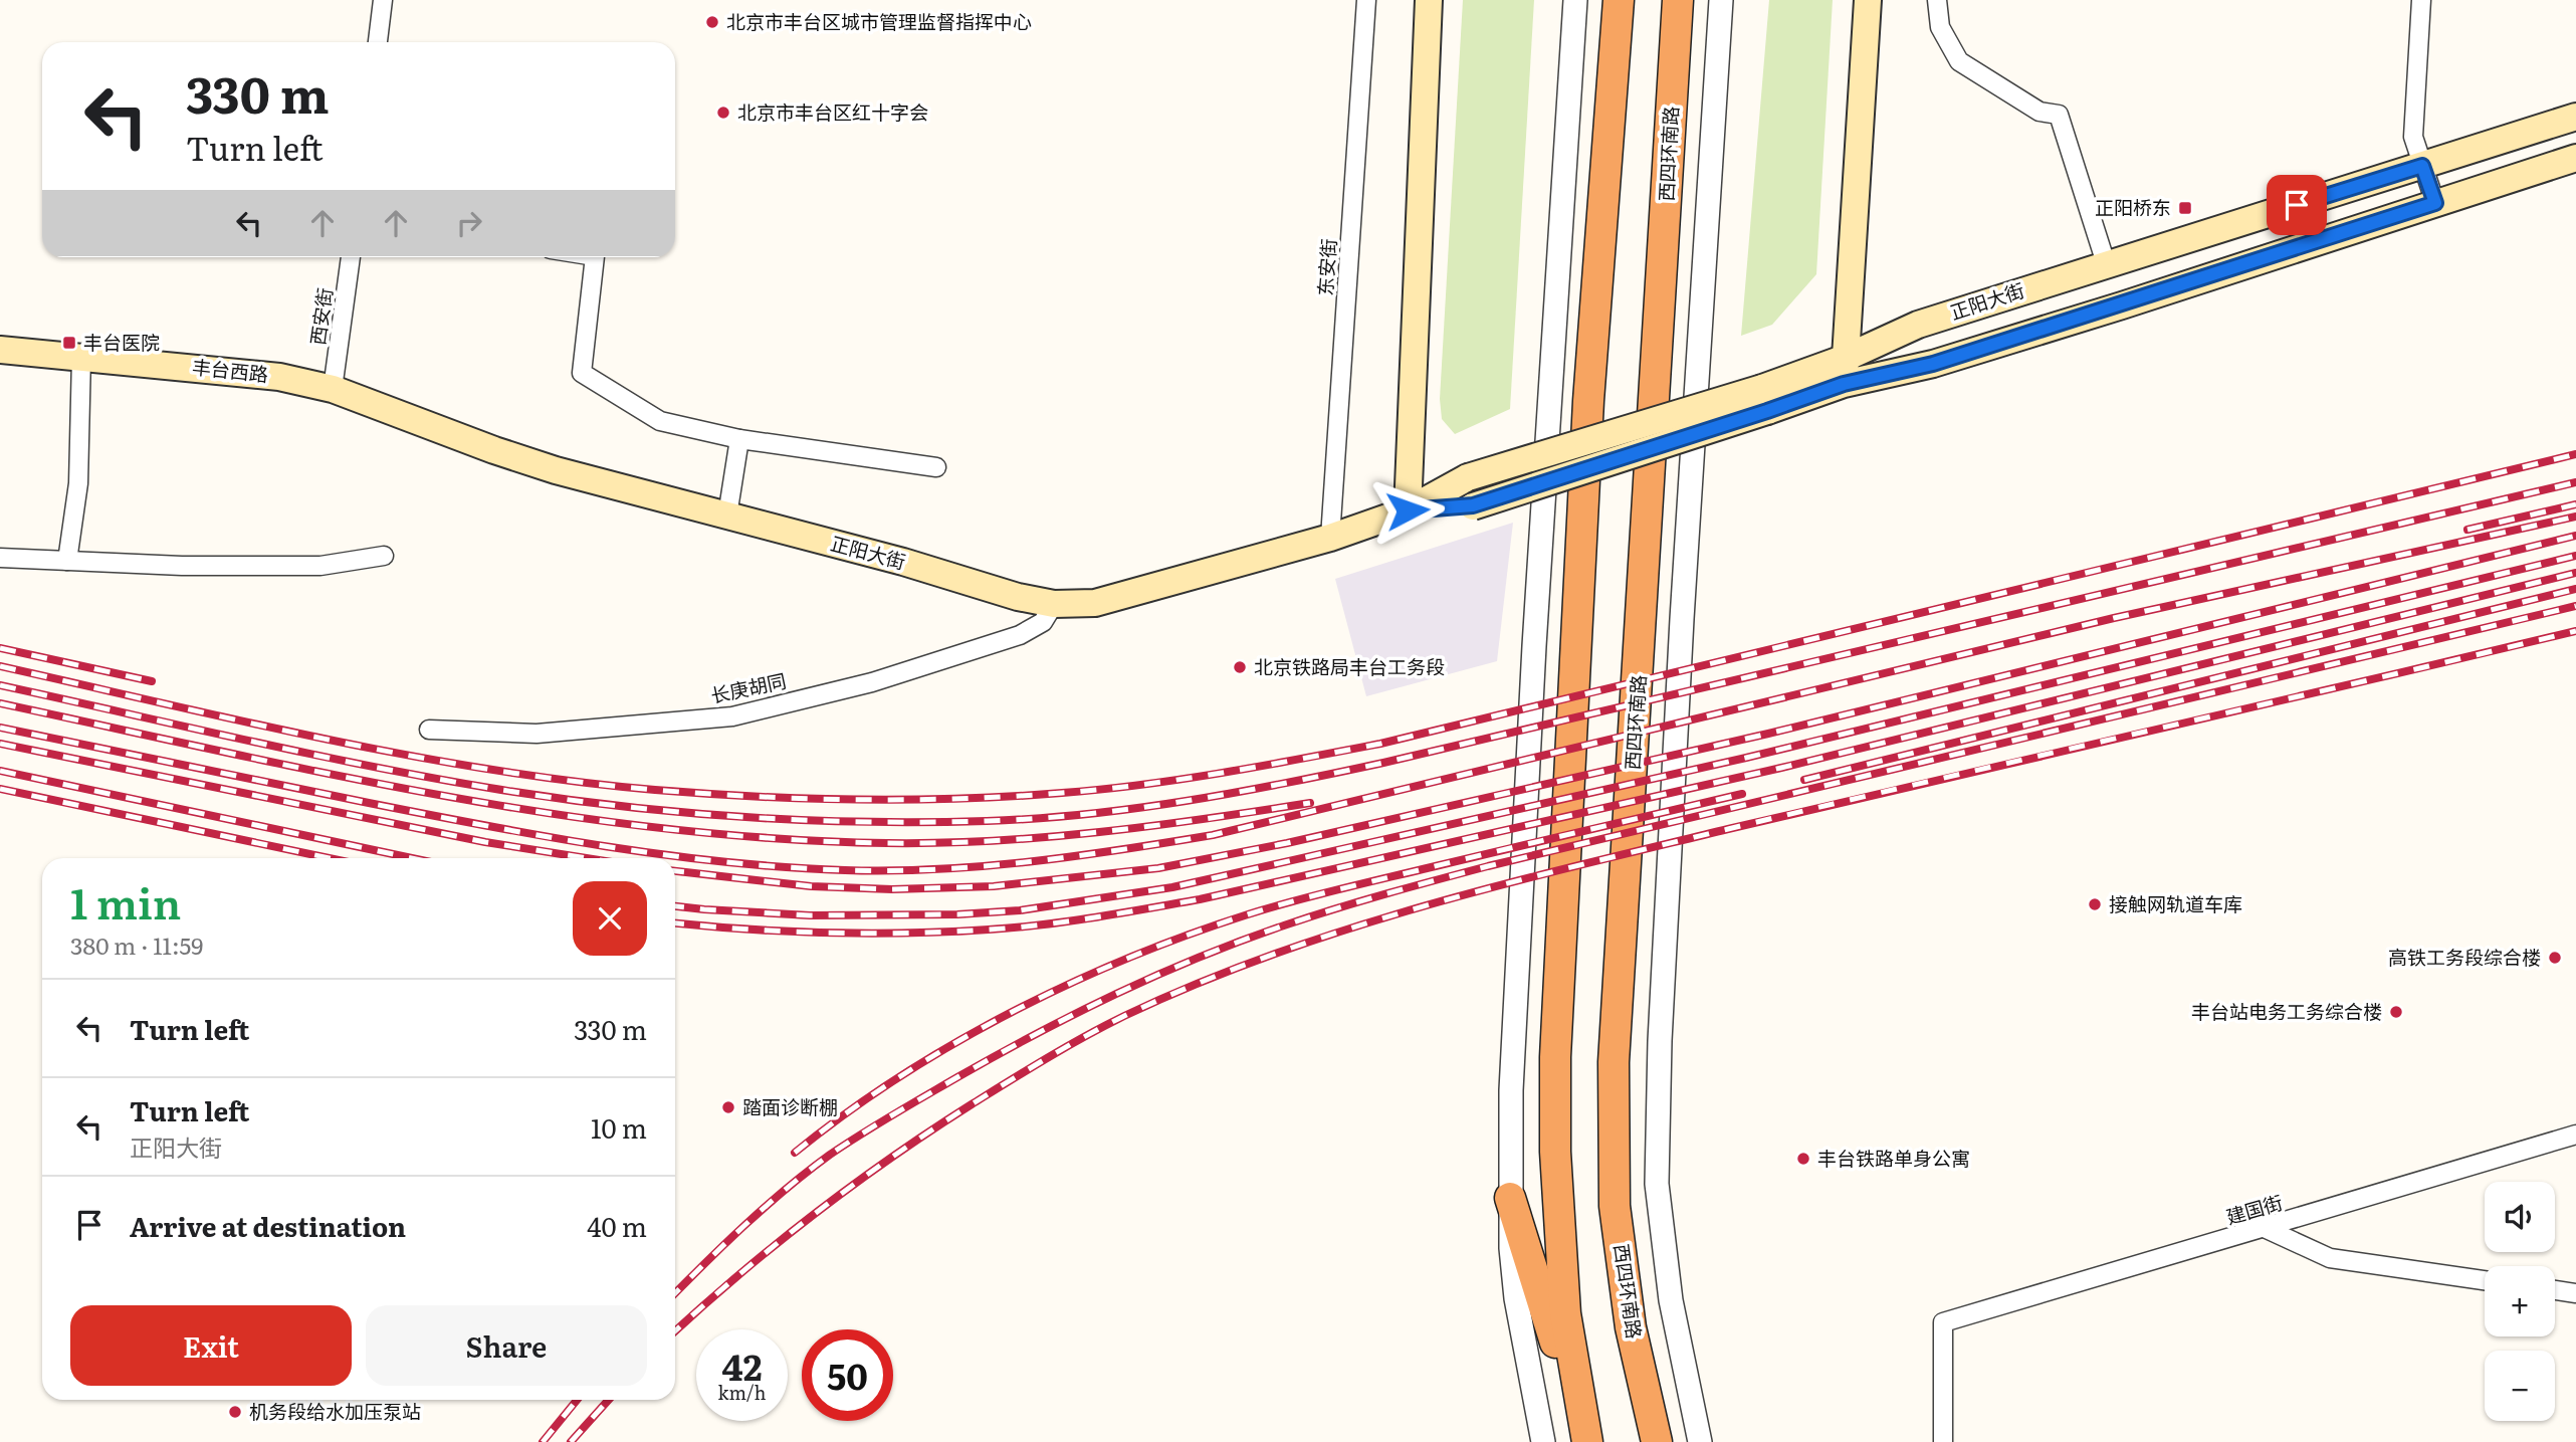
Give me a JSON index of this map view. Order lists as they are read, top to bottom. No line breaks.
{"streets":{"highway":["西四环南路"],"main road":["正阳大街","丰台西路"],"street":["东安街","西安街","长庚胡同","建国街"]},"crossings":[["东安街","正阳大街"],["正阳大街","西安街"],["正阳大街","丰台西路"],["正阳大街","长庚胡同"],["西安街","丰台西路"]],"places":{"other":["北京市丰台区城市管理监督指挥中心","北京市丰台区红十字会","北京铁路局丰台工务段","接触网轨道车库","高铁工务段综合楼","丰台站电务工务综合楼","踏面诊断棚","丰台铁路单身公寓","机务段给水加压泵站"],"transit":["正阳桥东","丰台医院"]},"page":{"turn":["330 m","Turn left"],"heading":["1 min","380 m · 11:59"],"list":[{"name":"Turn left","value":"330 m"},{"name":"Turn left","note":"正阳大街","value":"10 m"},{"name":"Arrive at destination","value":"40 m"}],"map_buttons":["+","−"],"buttons":["Exit","Share"],"speed":"42 km/h","limit":"50"}}
